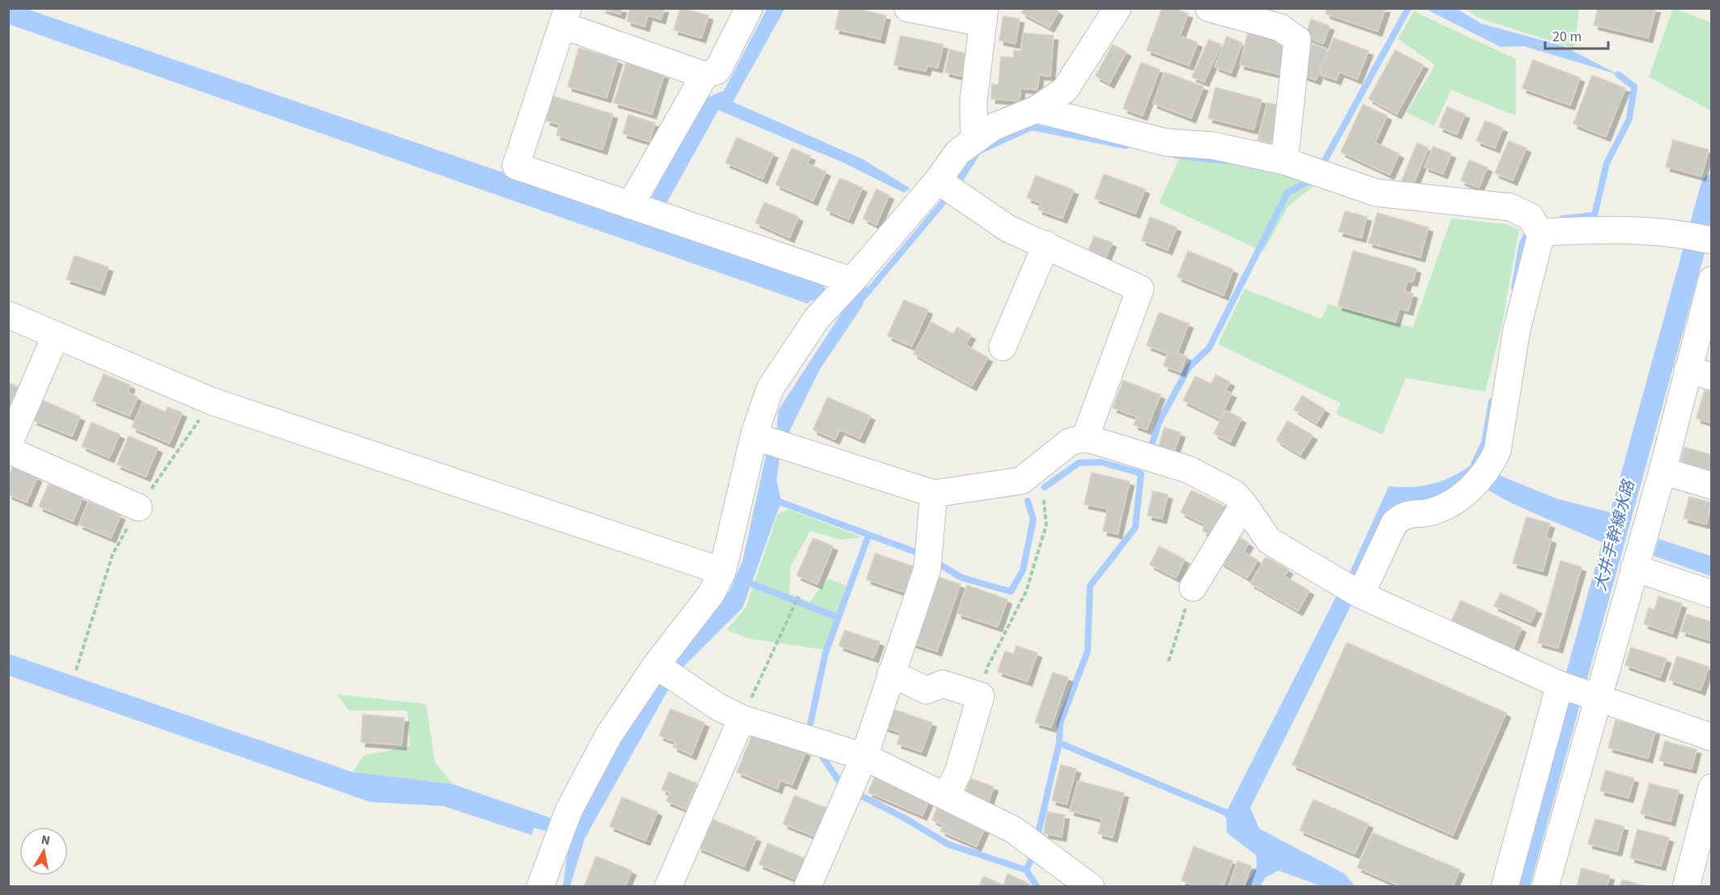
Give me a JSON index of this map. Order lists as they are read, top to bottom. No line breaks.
{"water":["大井手幹線水路"],"scale_bar":"20 m","north":"top"}
